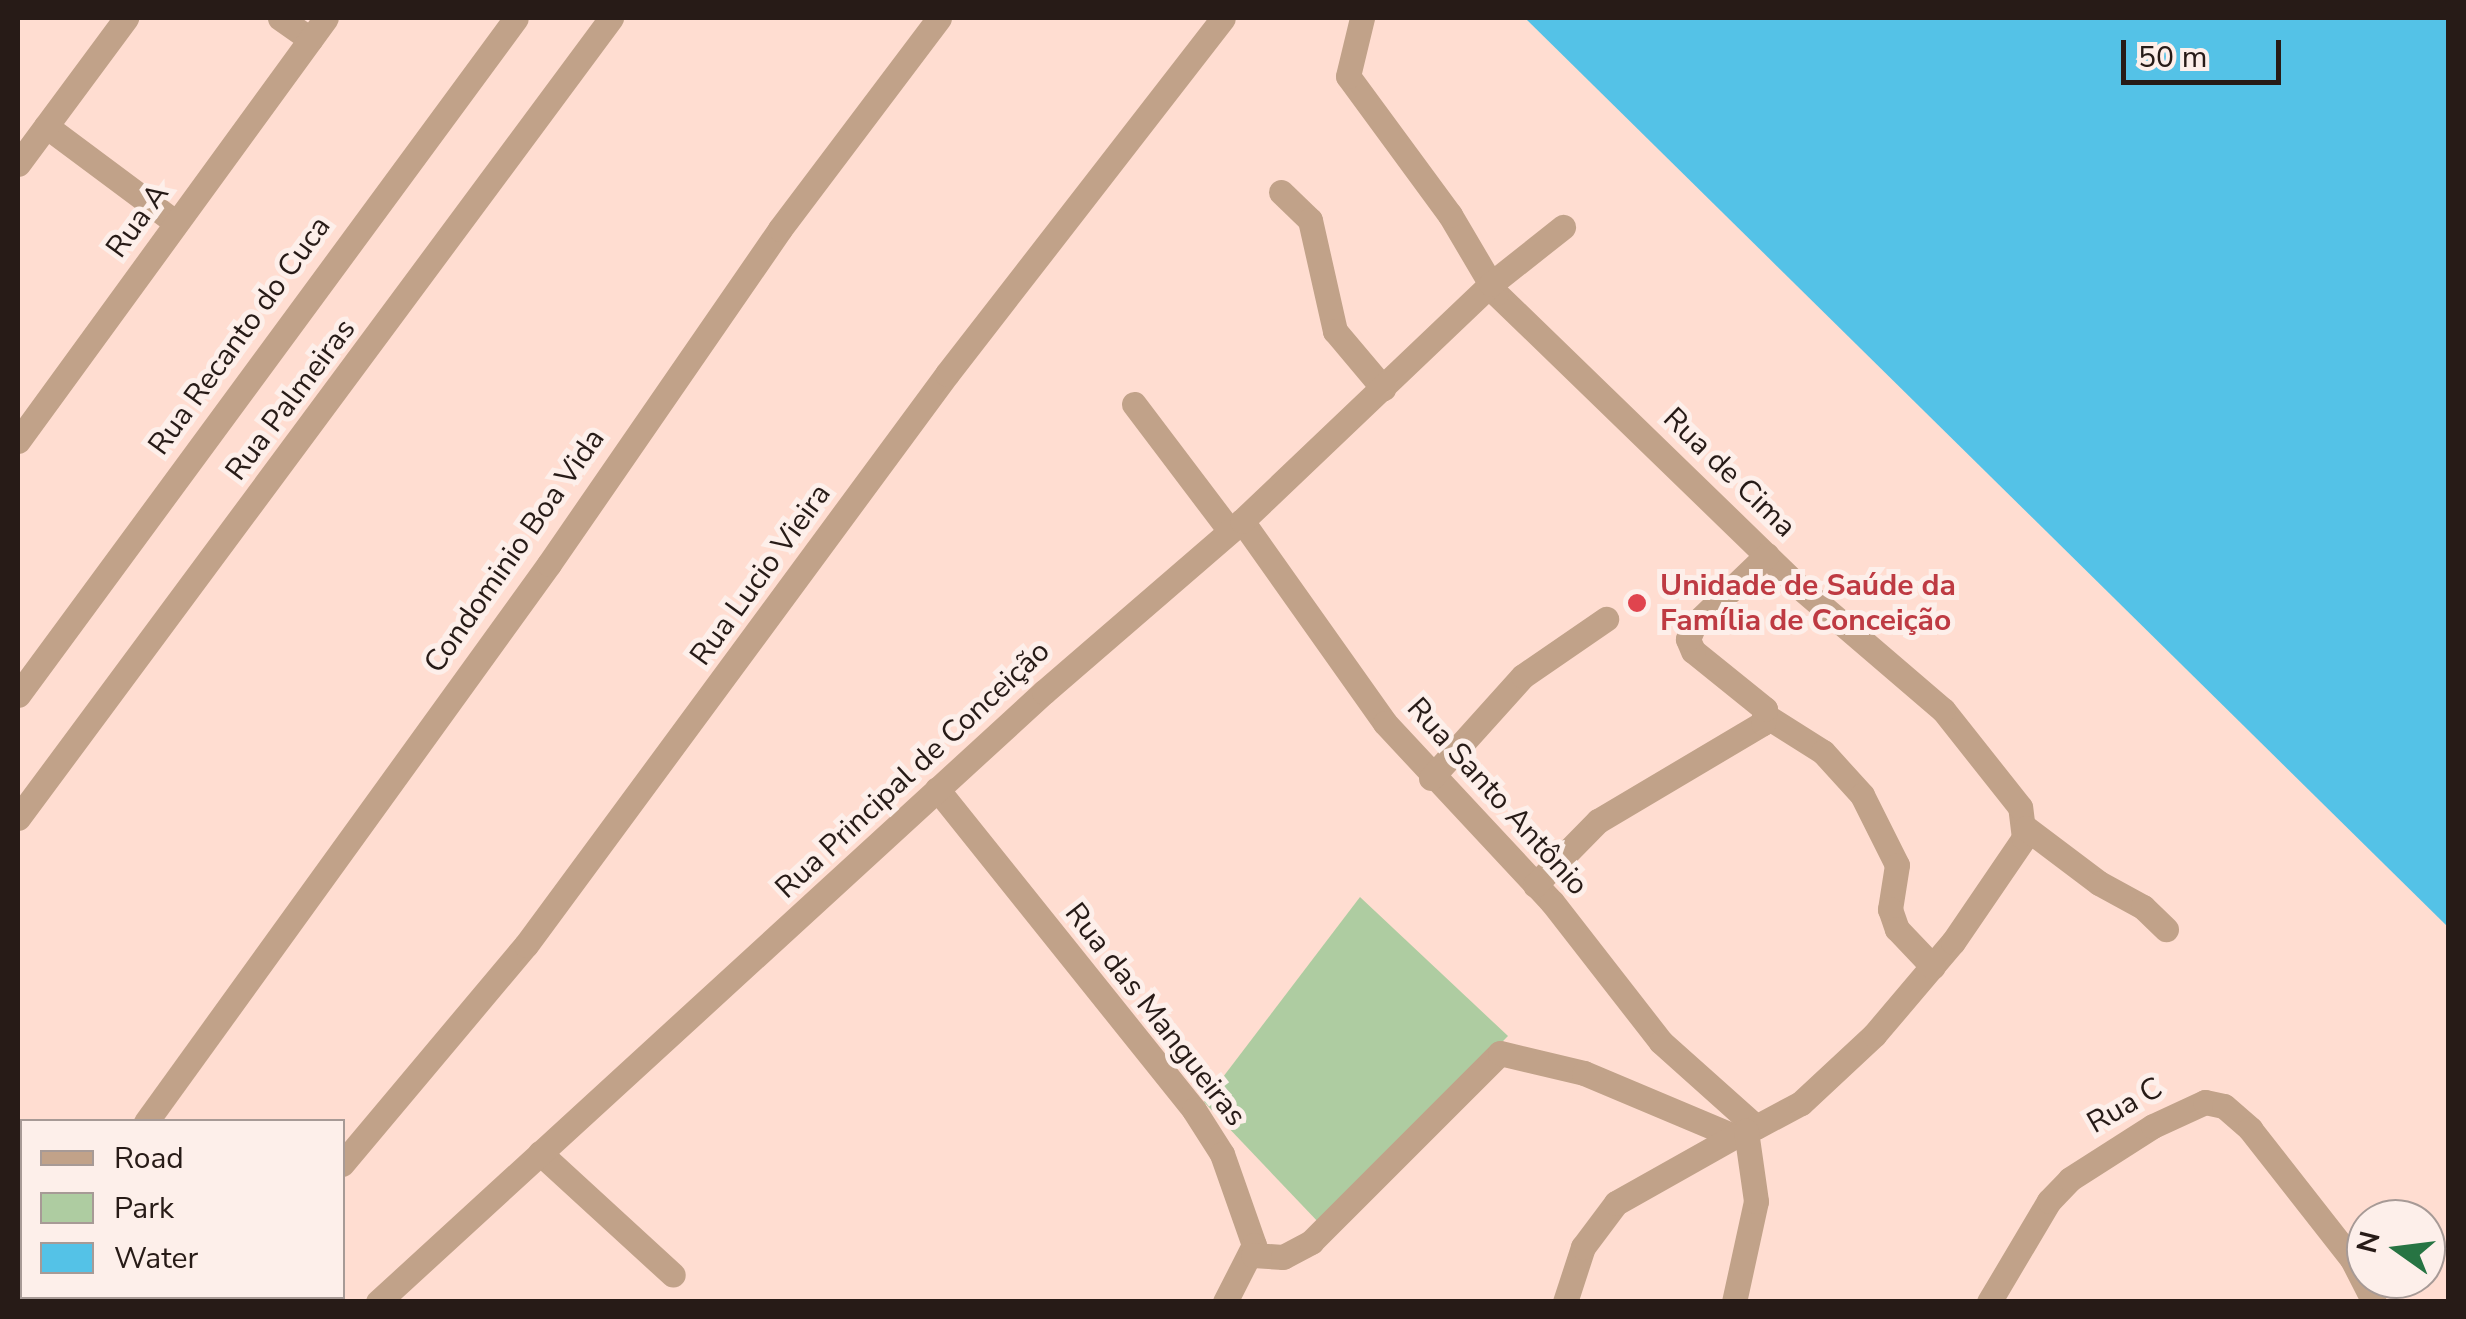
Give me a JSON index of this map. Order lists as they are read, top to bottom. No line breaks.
{"streets":{"street":["Rua A","Rua Recanto do Cuca","Rua Palmeiras","Rua de Cima","Condominio Boa Vida","Rua Lucio Vieira","Rua Principal de Conceição","Rua Santo Antônio","Rua das Mangueiras","Rua C"]},"crossings":[["Rua de Cima","Rua Principal de Conceição"],["Rua Principal de Conceição","Rua Santo Antônio"],["Rua Principal de Conceição","Rua das Mangueiras"]],"places":["Unidade de Saúde da Família de Conceição"],"legend":["Road","Park","Water"],"scale_bar":"50 m","north":"left"}
